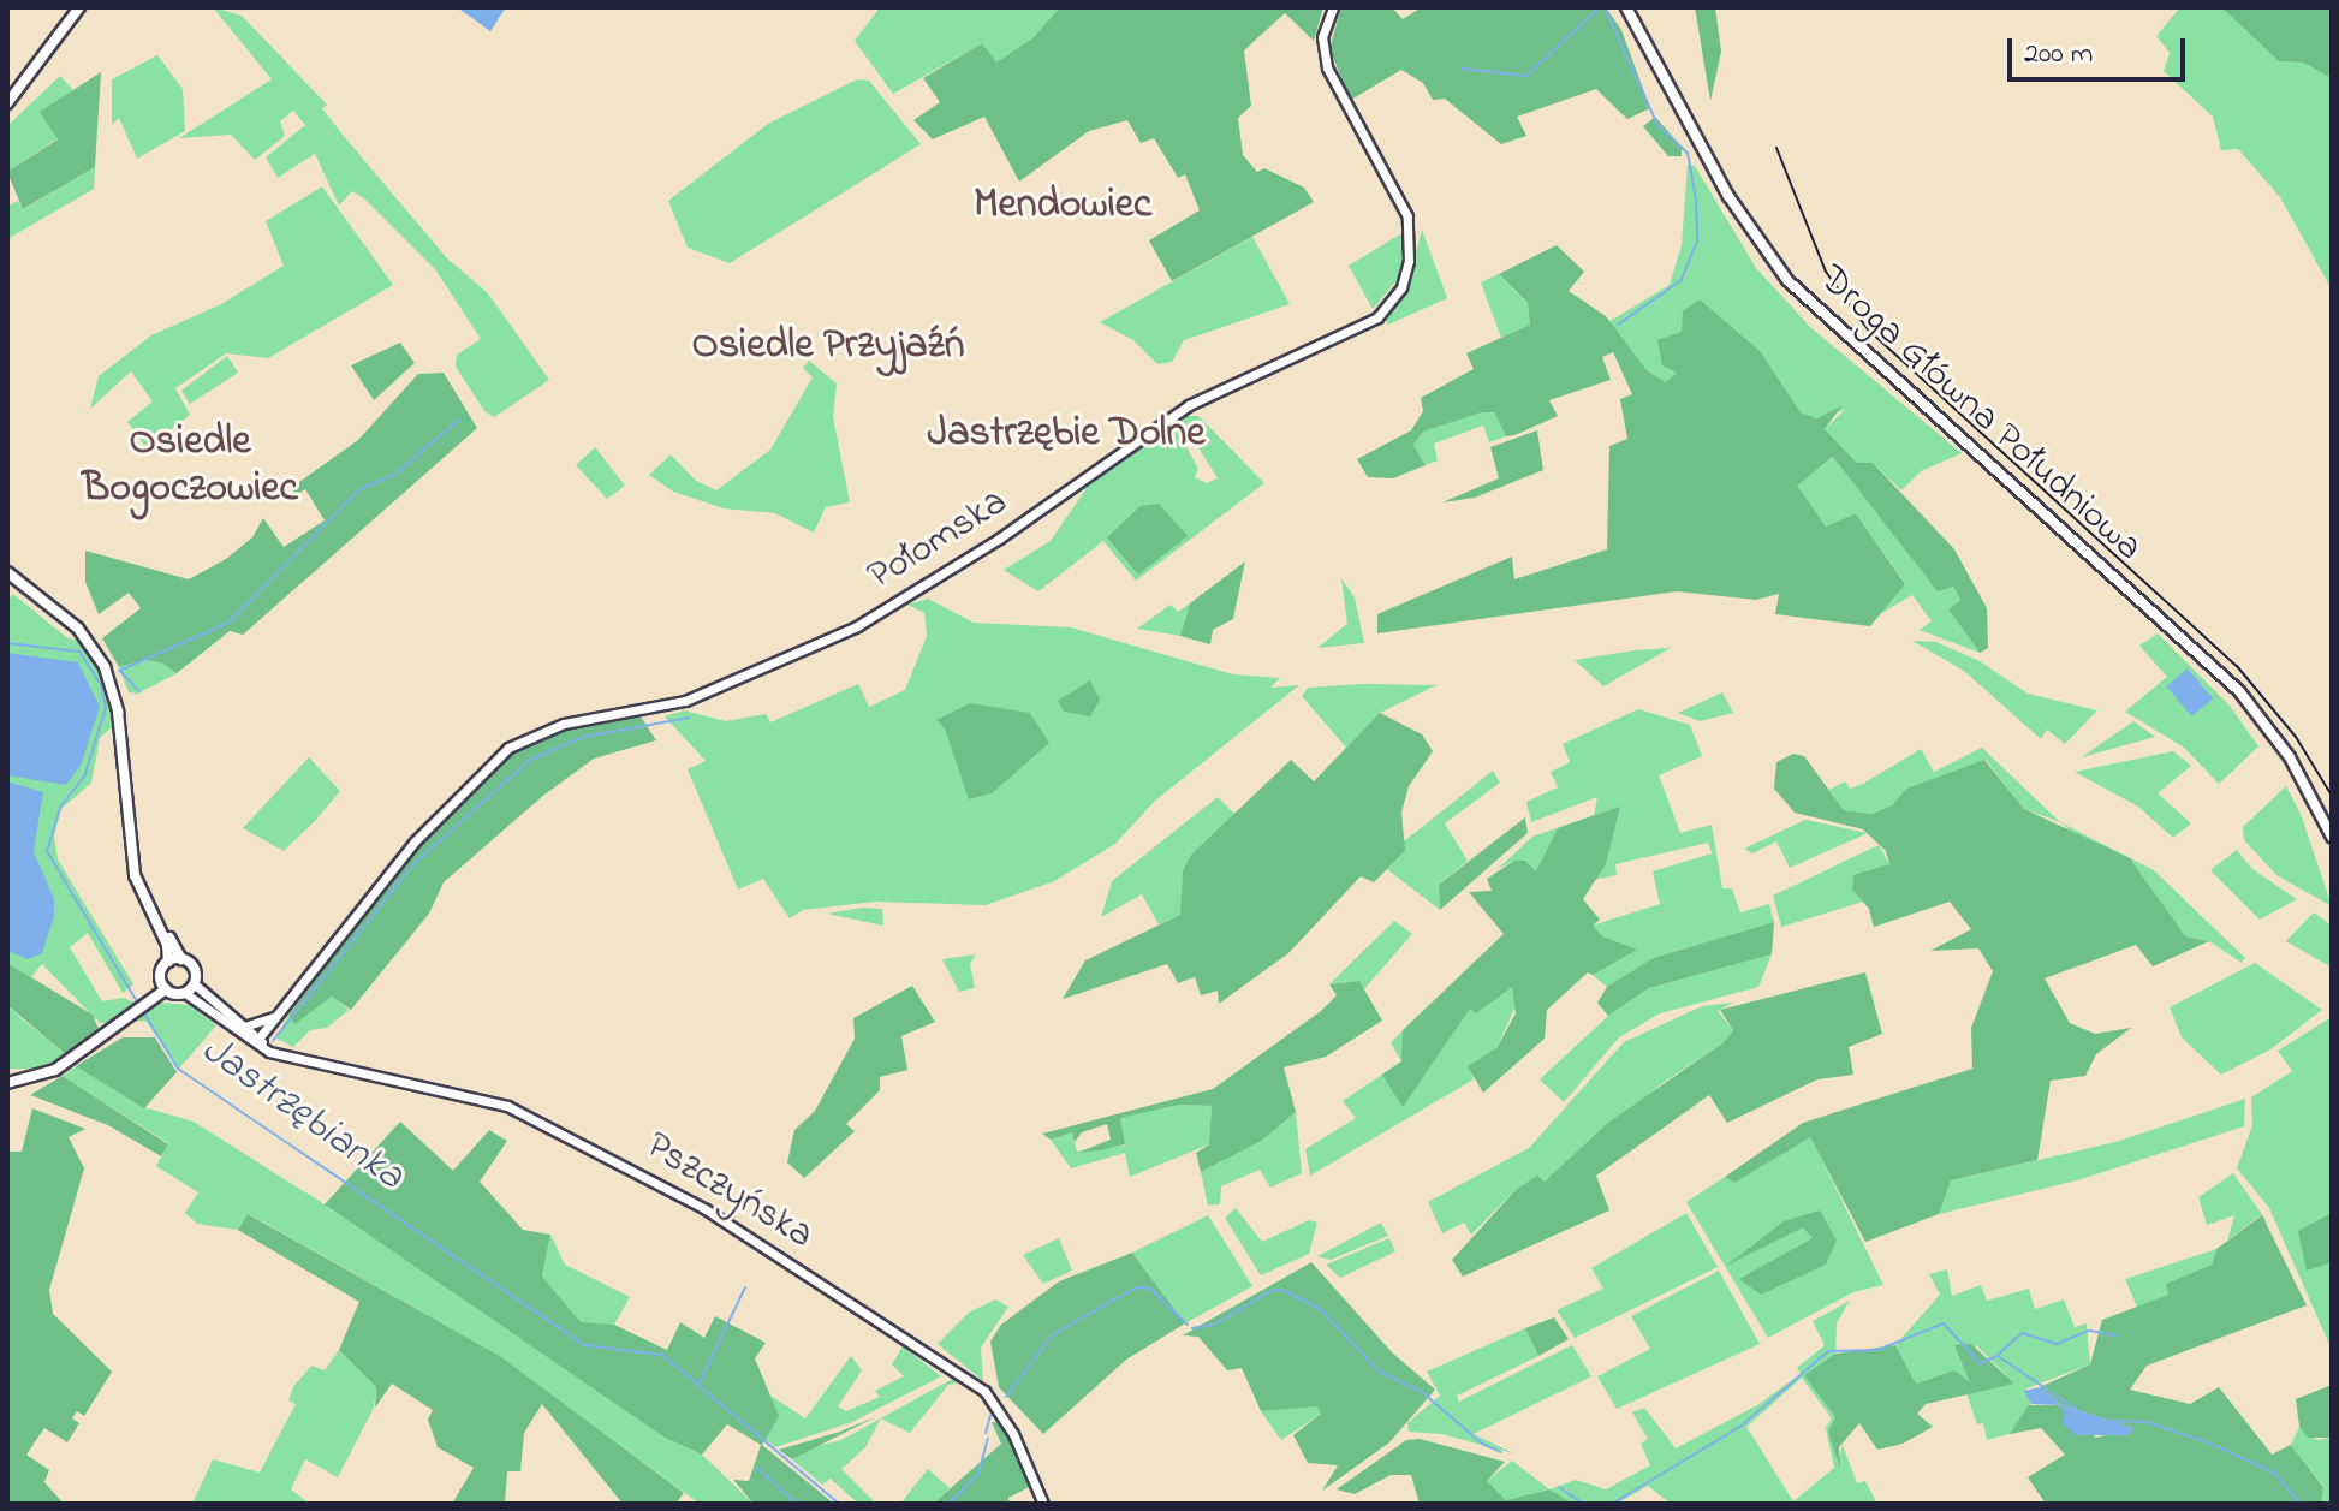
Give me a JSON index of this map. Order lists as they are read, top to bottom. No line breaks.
{"streets":{"main road":["Droga Główna Południowa"],"street":["Połomska","Pszczyńska"]},"crossings":[["Połomska","Pszczyńska"]],"districts":["Mendowiec","Osiedle Przyjaźń","Jastrzębie Dolne","Osiedle Bogoczowiec"],"water":["Jastrzębianka"],"scale_bar":"200 m"}
